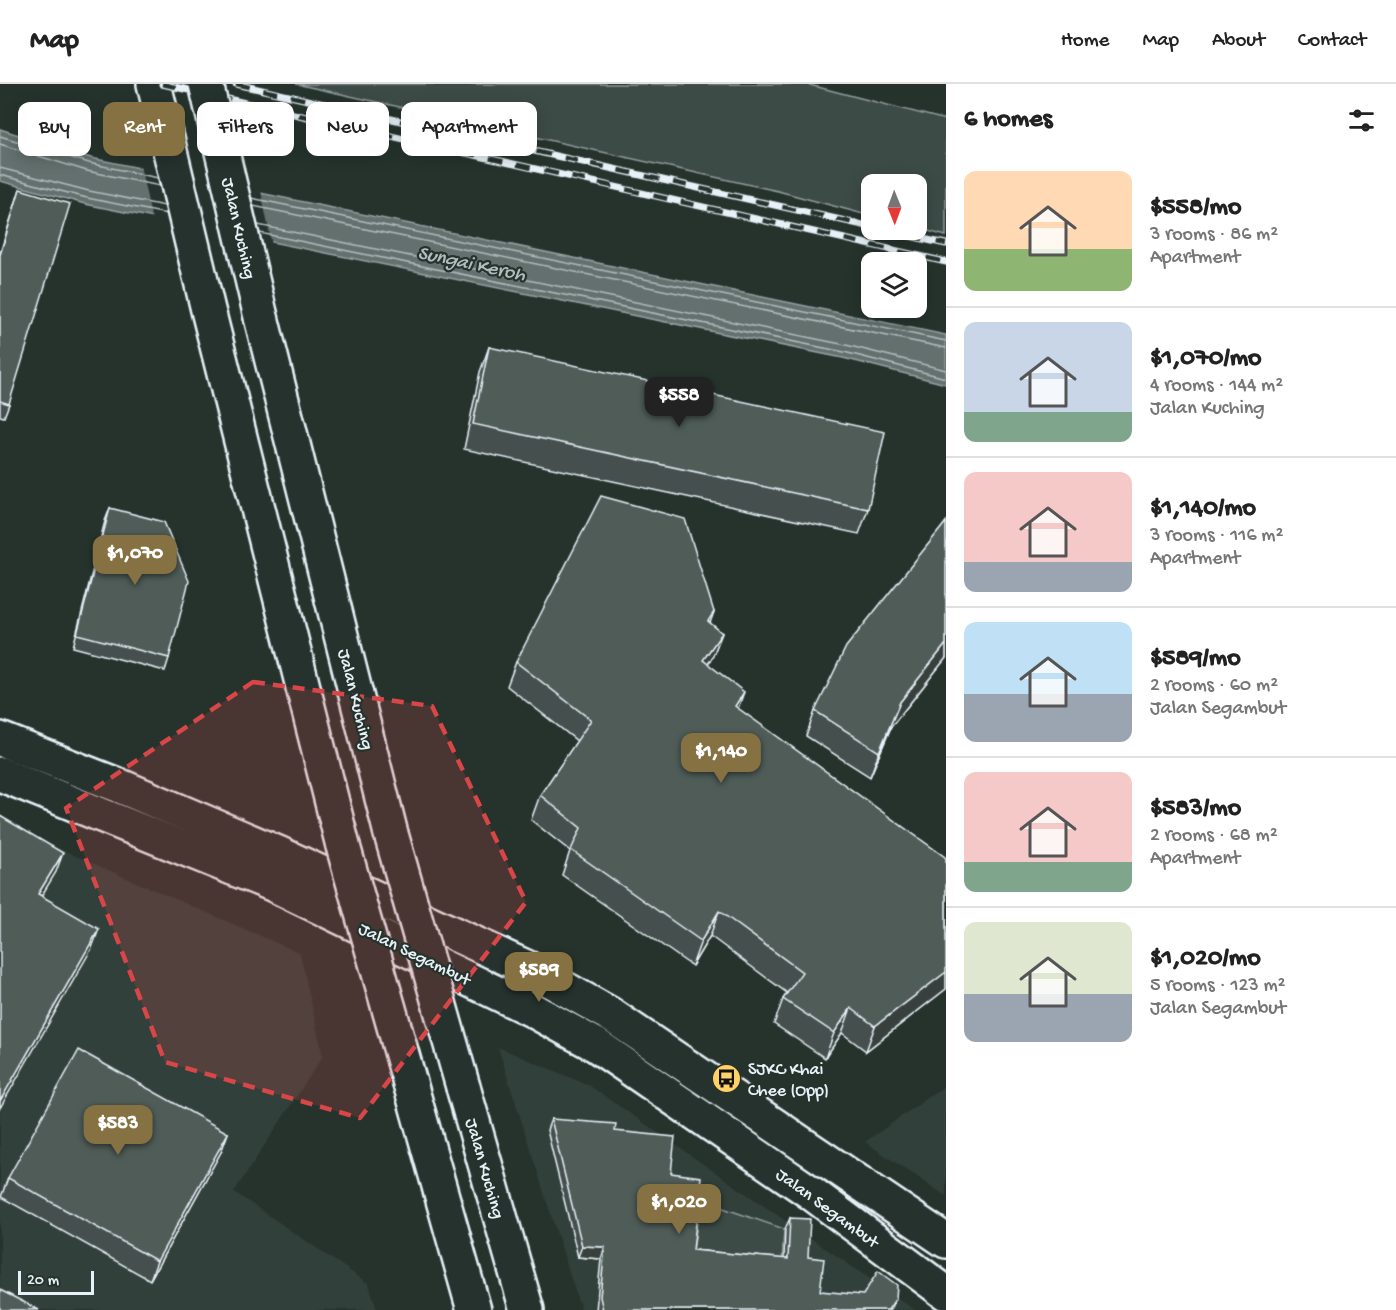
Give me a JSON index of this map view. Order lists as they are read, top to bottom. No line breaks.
{"streets":{"main road":["Jalan Kuching","Jalan Segambut"]},"water":["Sungai Keroh"],"places":{"bus stop":["SJKC Khai Chee (Opp)"]},"scale_bar":"20 m","north":"bottom","page":{"header":"Map","nav":["Home","Map","About","Contact"],"heading":"6 homes","chip":["Buy","Rent","Filters","New","Apartment"],"list":[{"name":"$558/mo","note":"3 rooms · 86 m² · Apartment"},{"name":"$1,070/mo","note":"4 rooms · 144 m² · Jalan Kuching"},{"name":"$1,140/mo","note":"3 rooms · 116 m² · Apartment"},{"name":"$589/mo","note":"2 rooms · 60 m² · Jalan Segambut"},{"name":"$583/mo","note":"2 rooms · 68 m² · Apartment"},{"name":"$1,020/mo","note":"5 rooms · 123 m² · Jalan Segambut"}],"price":["$558","$1,070","$1,140","$589","$583","$1,020"],"scale":"20 m"}}
